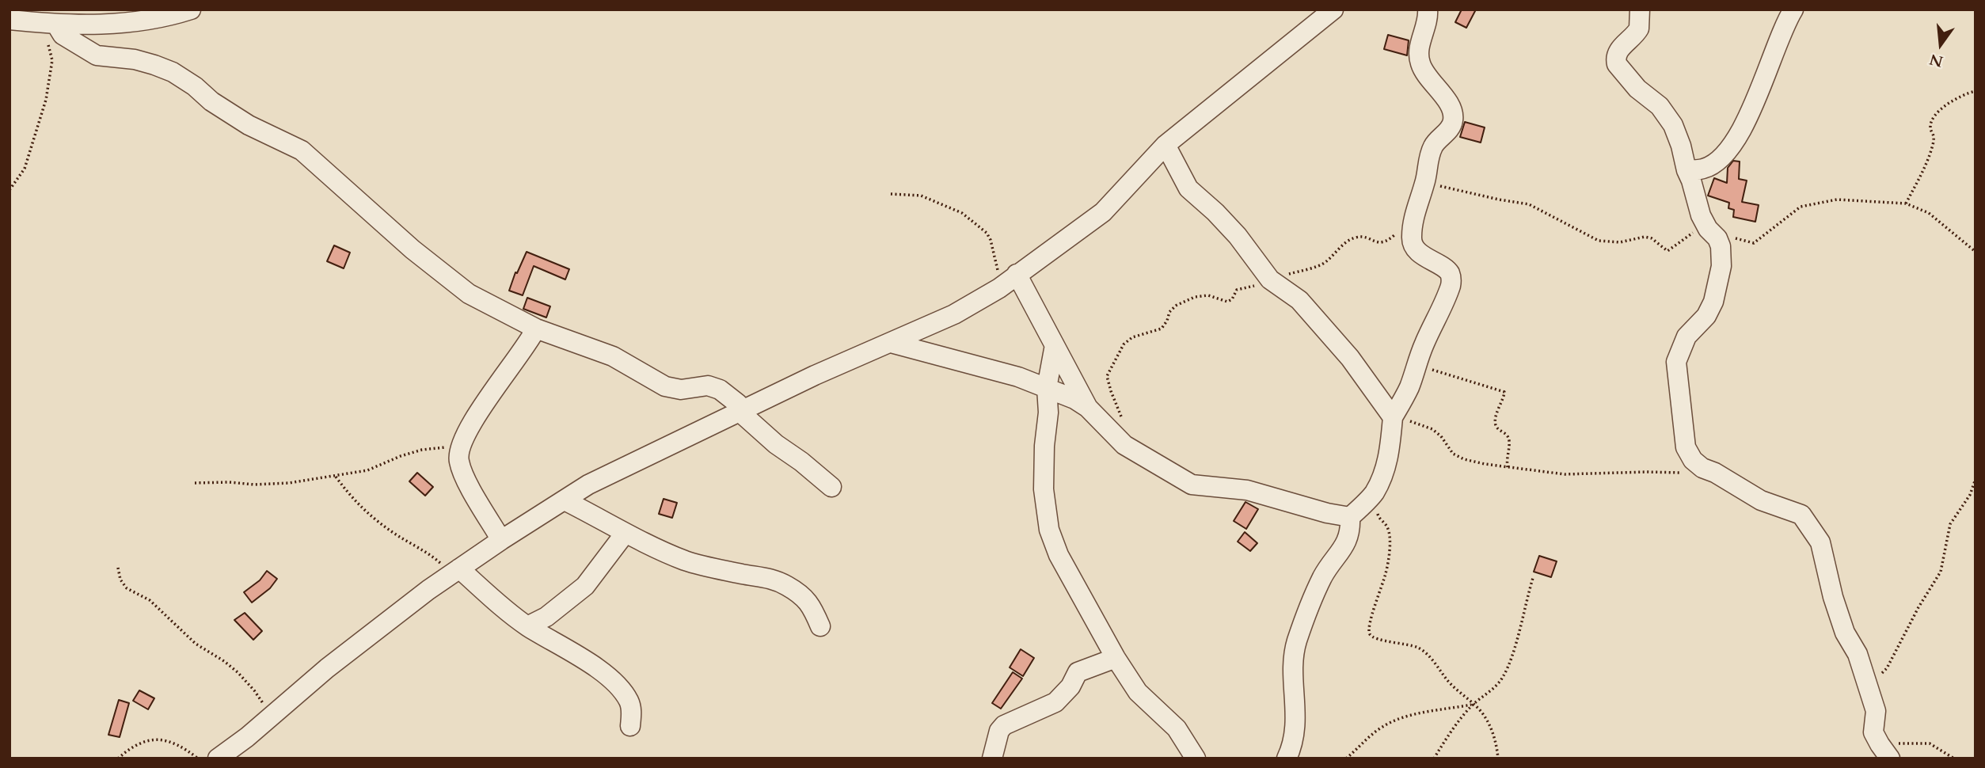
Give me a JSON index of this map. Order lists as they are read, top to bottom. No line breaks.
{"north":"bottom"}
